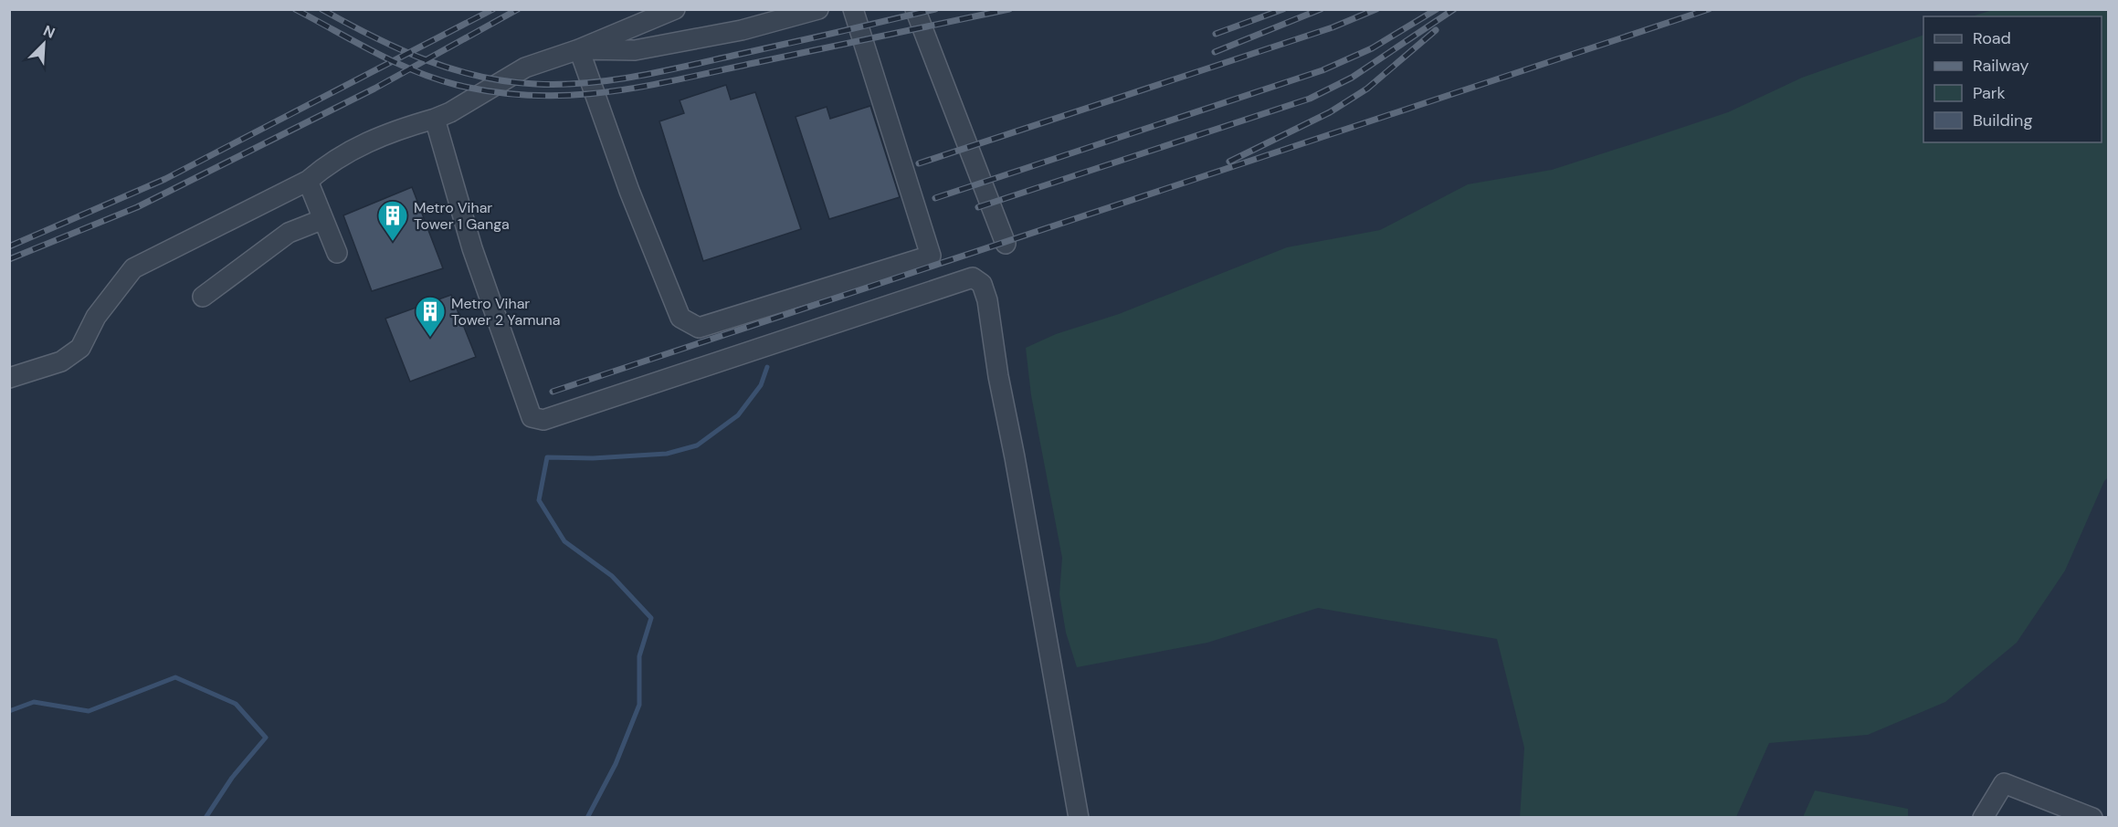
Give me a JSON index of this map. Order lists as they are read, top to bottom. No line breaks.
{"places":{"building":["Metro Vihar Tower 1 Ganga","Metro Vihar Tower 2 Yamuna"]},"legend":["Road","Railway","Park","Building"],"north":"top right"}
